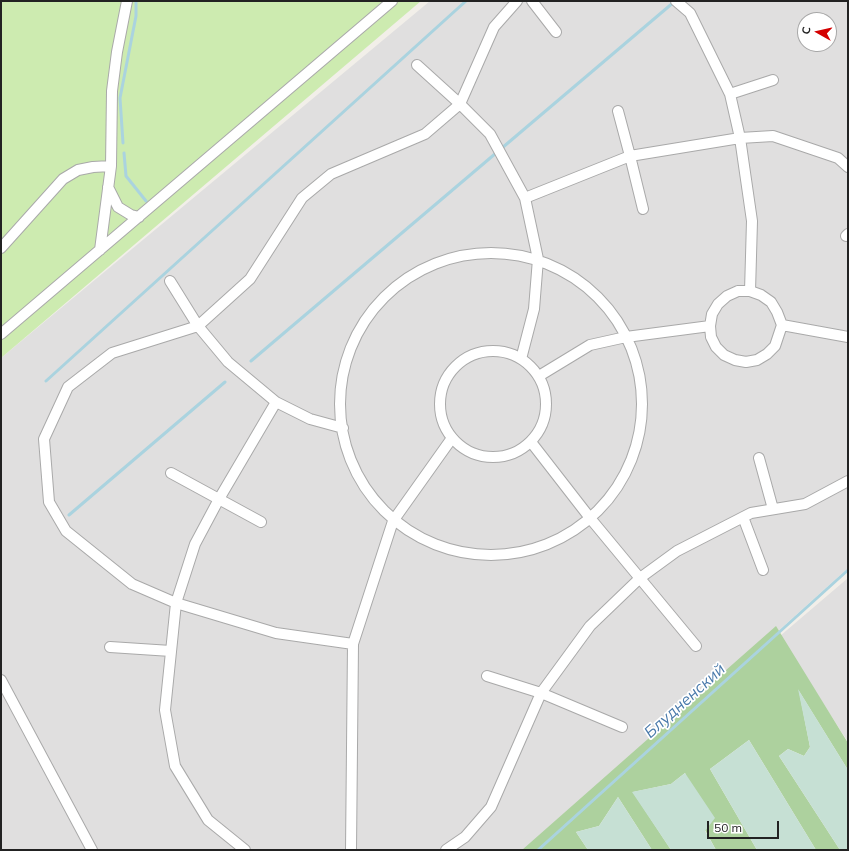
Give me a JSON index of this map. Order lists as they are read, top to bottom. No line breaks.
{"water":["Блудненский"],"scale_bar":"50 m","north":"left"}
